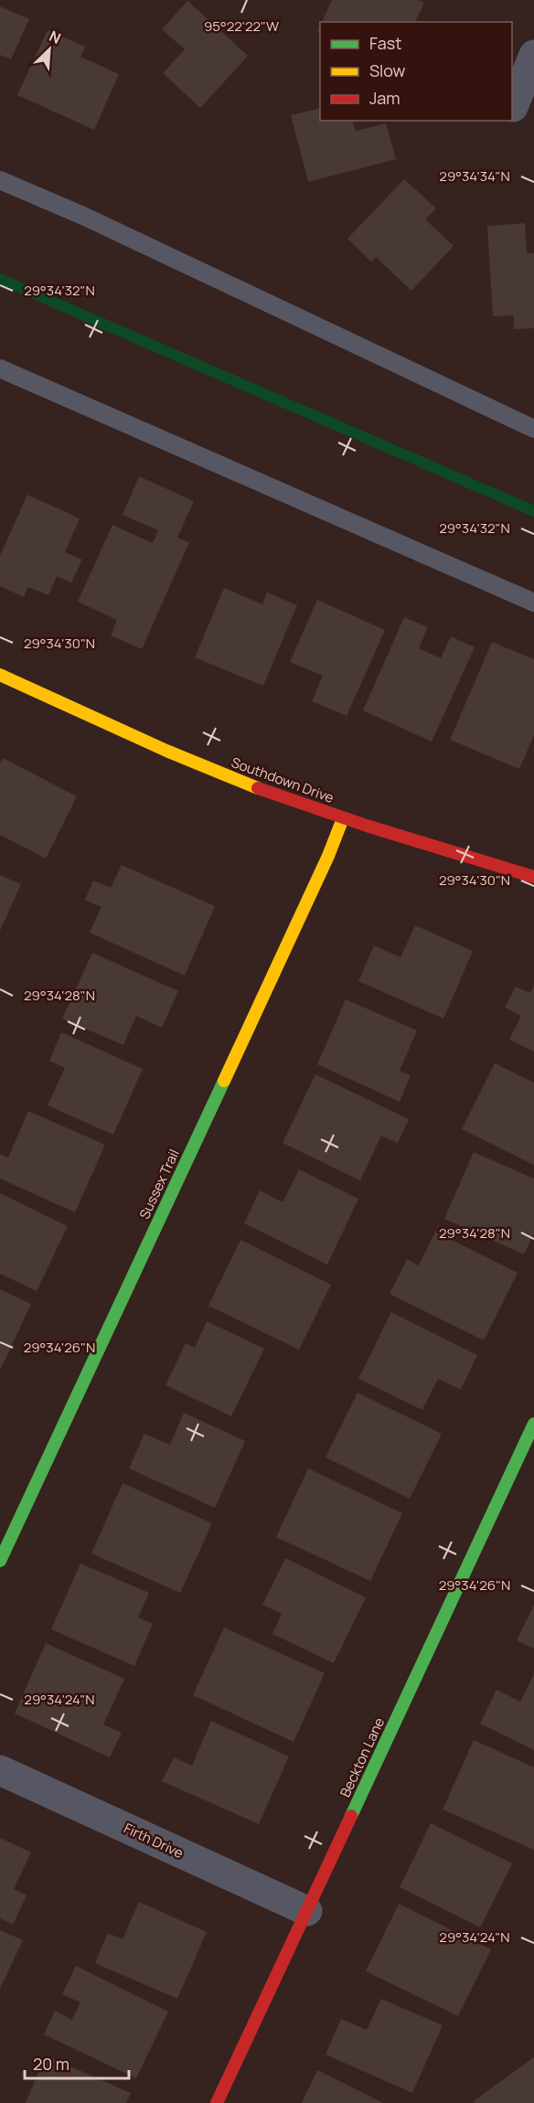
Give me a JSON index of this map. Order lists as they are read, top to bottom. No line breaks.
{"streets":{"street":["Southdown Drive","Sussex Trail","Beckton Lane","Firth Drive"]},"crossings":[["Southdown Drive","Sussex Trail"],["Beckton Lane","Firth Drive"]],"legend":["Fast","Slow","Jam"],"scale_bar":"20 m","north":"top right","coordinates":["95°22'22\"W","29°34'34\"N","29°34'32\"N","29°34'30\"N","29°34'28\"N","29°34'26\"N","29°34'24\"N"]}
